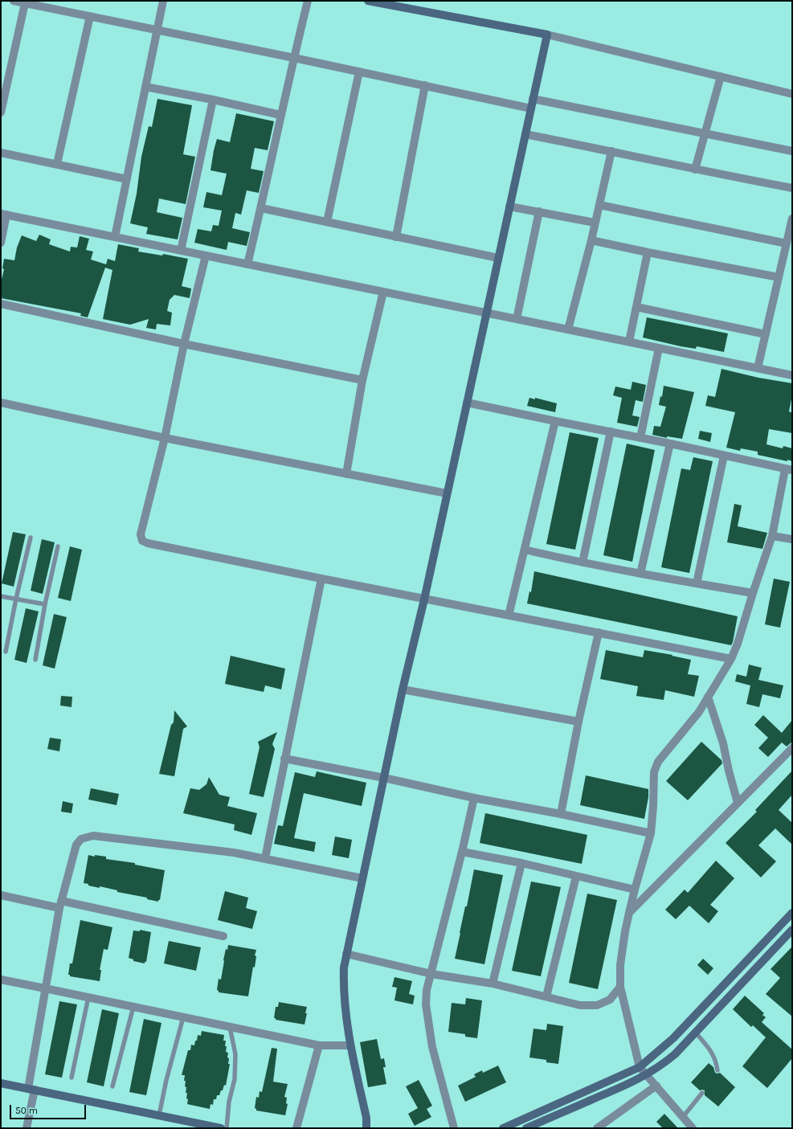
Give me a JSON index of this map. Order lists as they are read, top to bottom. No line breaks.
{"scale_bar":"50 m"}
